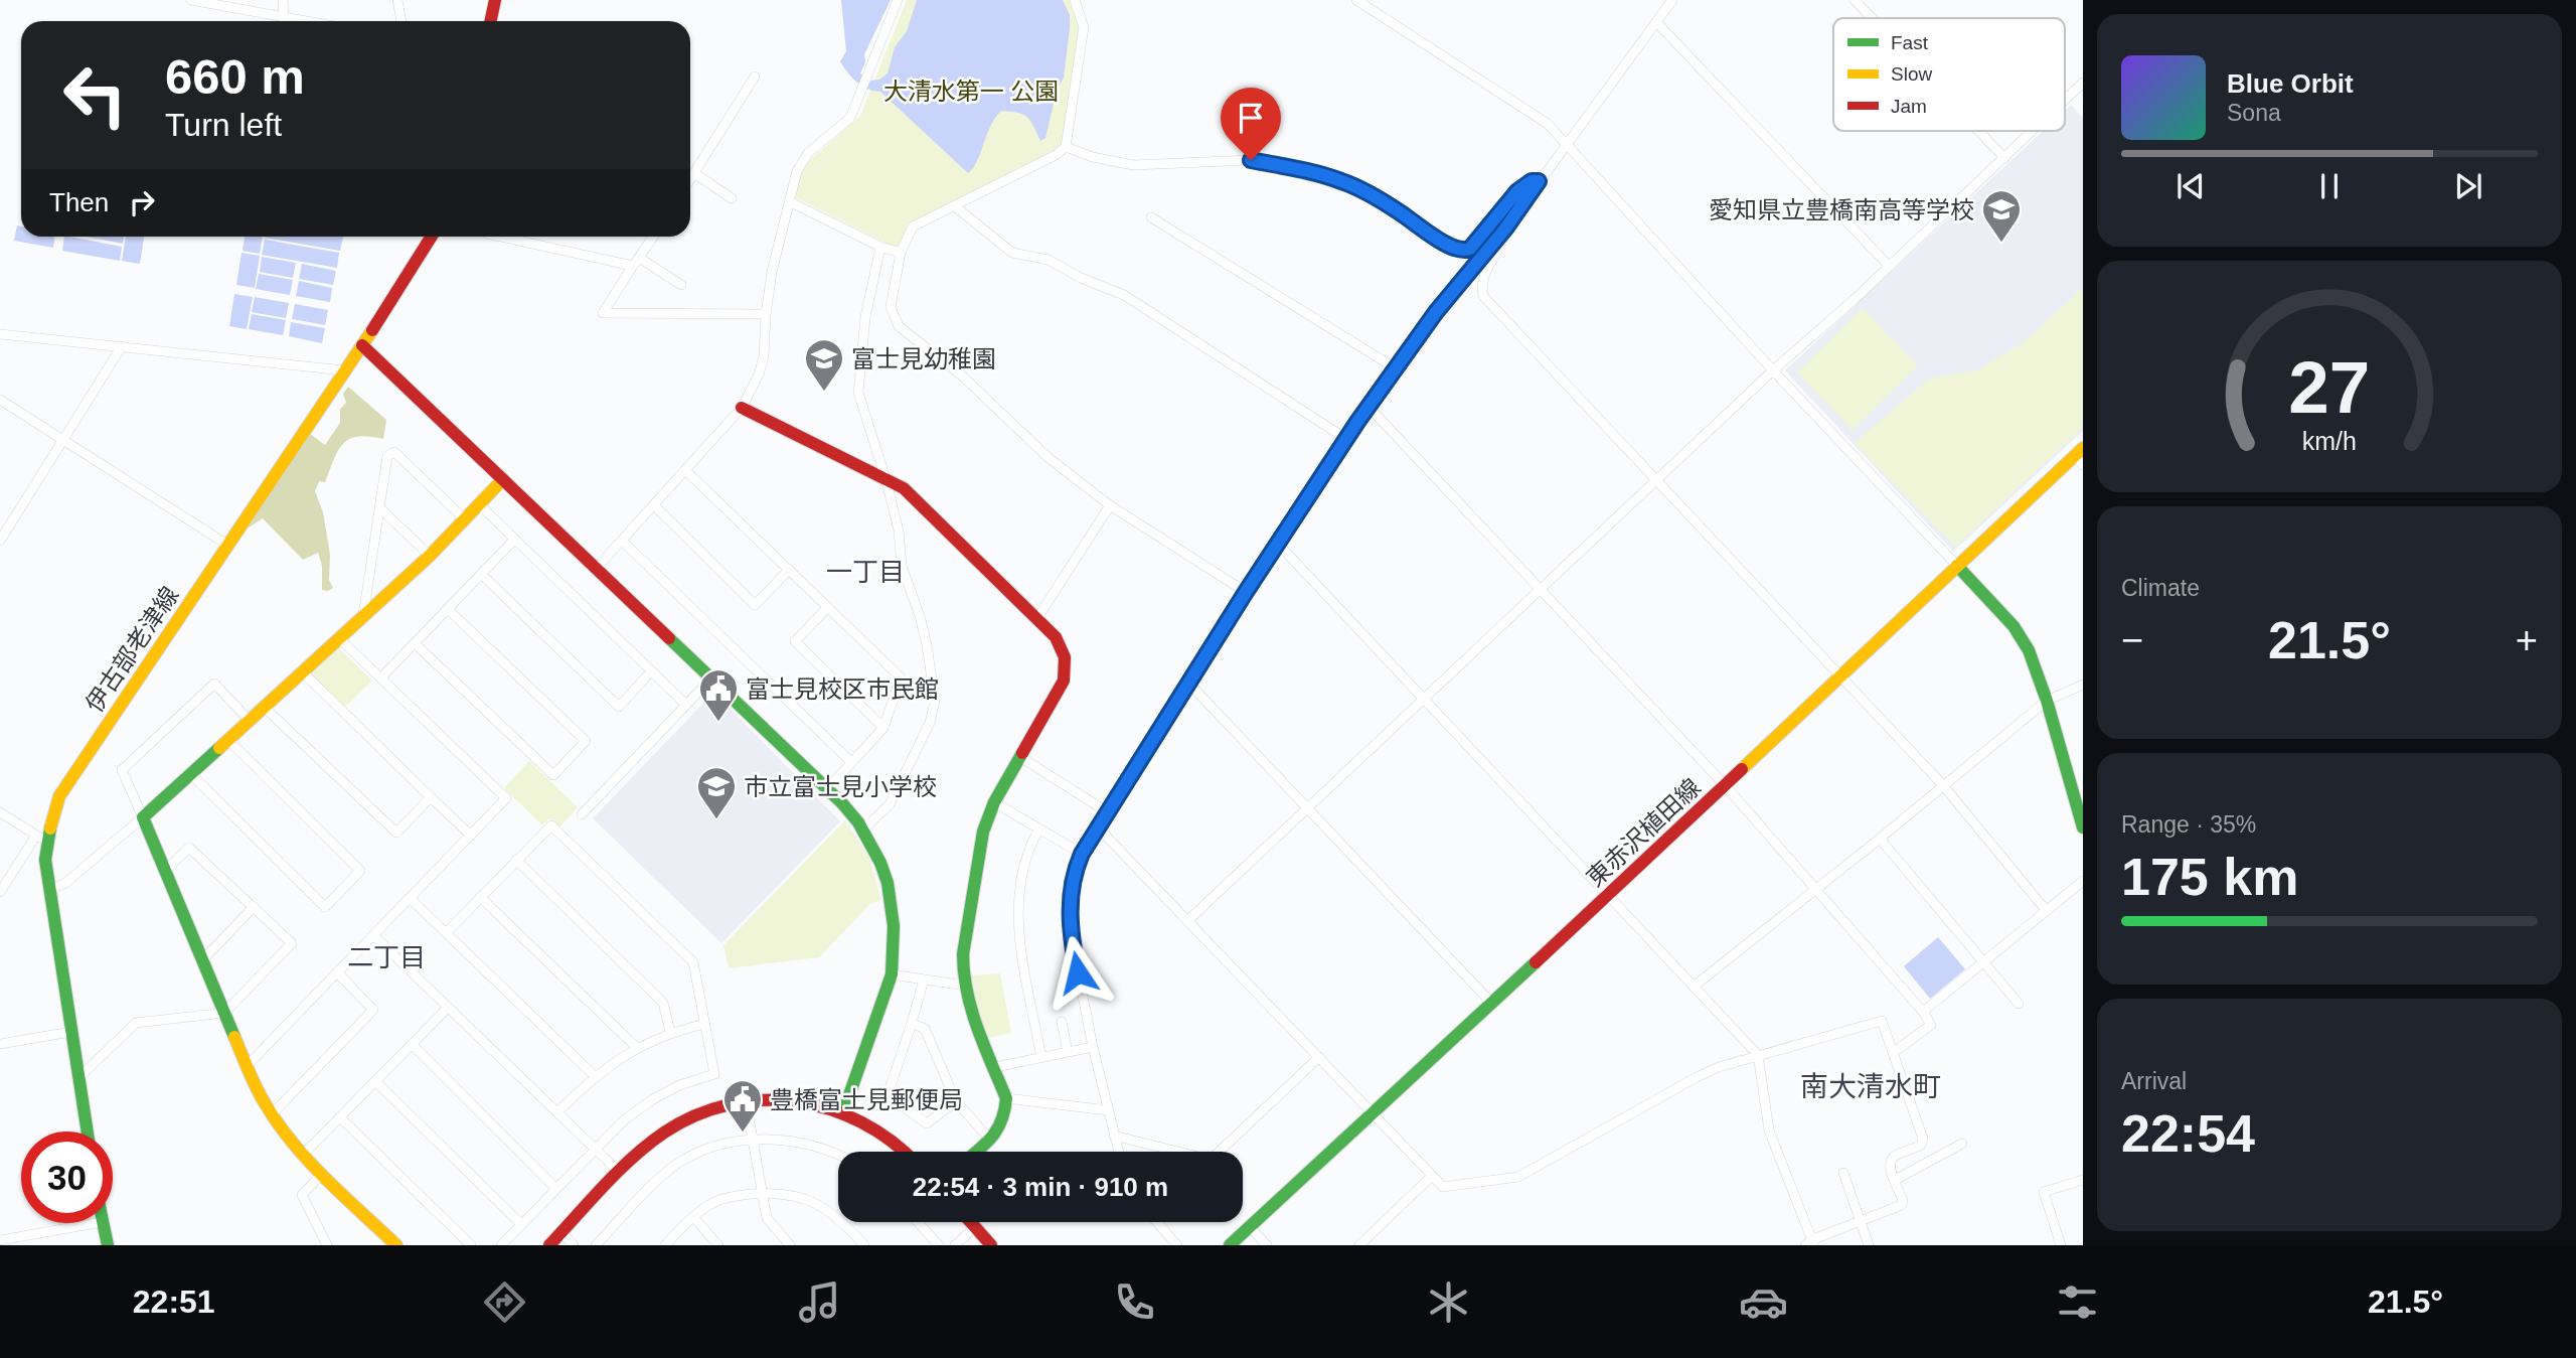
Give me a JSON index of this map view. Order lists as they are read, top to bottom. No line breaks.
{"streets":{"street":["伊古部老津線","東赤沢植田線"]},"districts":["一丁目","二丁目","南大清水町"],"parks":["大清水第一 公園"],"places":{"school or university":["愛知県立豊橋南高等学校","富士見幼稚園","市立富士見小学校"],"public building":["富士見校区市民館","豊橋富士見郵便局"]},"legend":["Fast","Slow","Jam"],"page":{"turn":["660 m","Turn left"],"song":["Blue Orbit","Sona"],"then":"Then","tile":["Climate",["Range · 35%","175 km"],["Arrival","22:54"]],"heat":["−","21.5°","+"],"limit":"30","trip":"22:54 · 3 min · 910 m","tabs":["22:51","21.5°"],"gauge":["27","km/h"]}}
